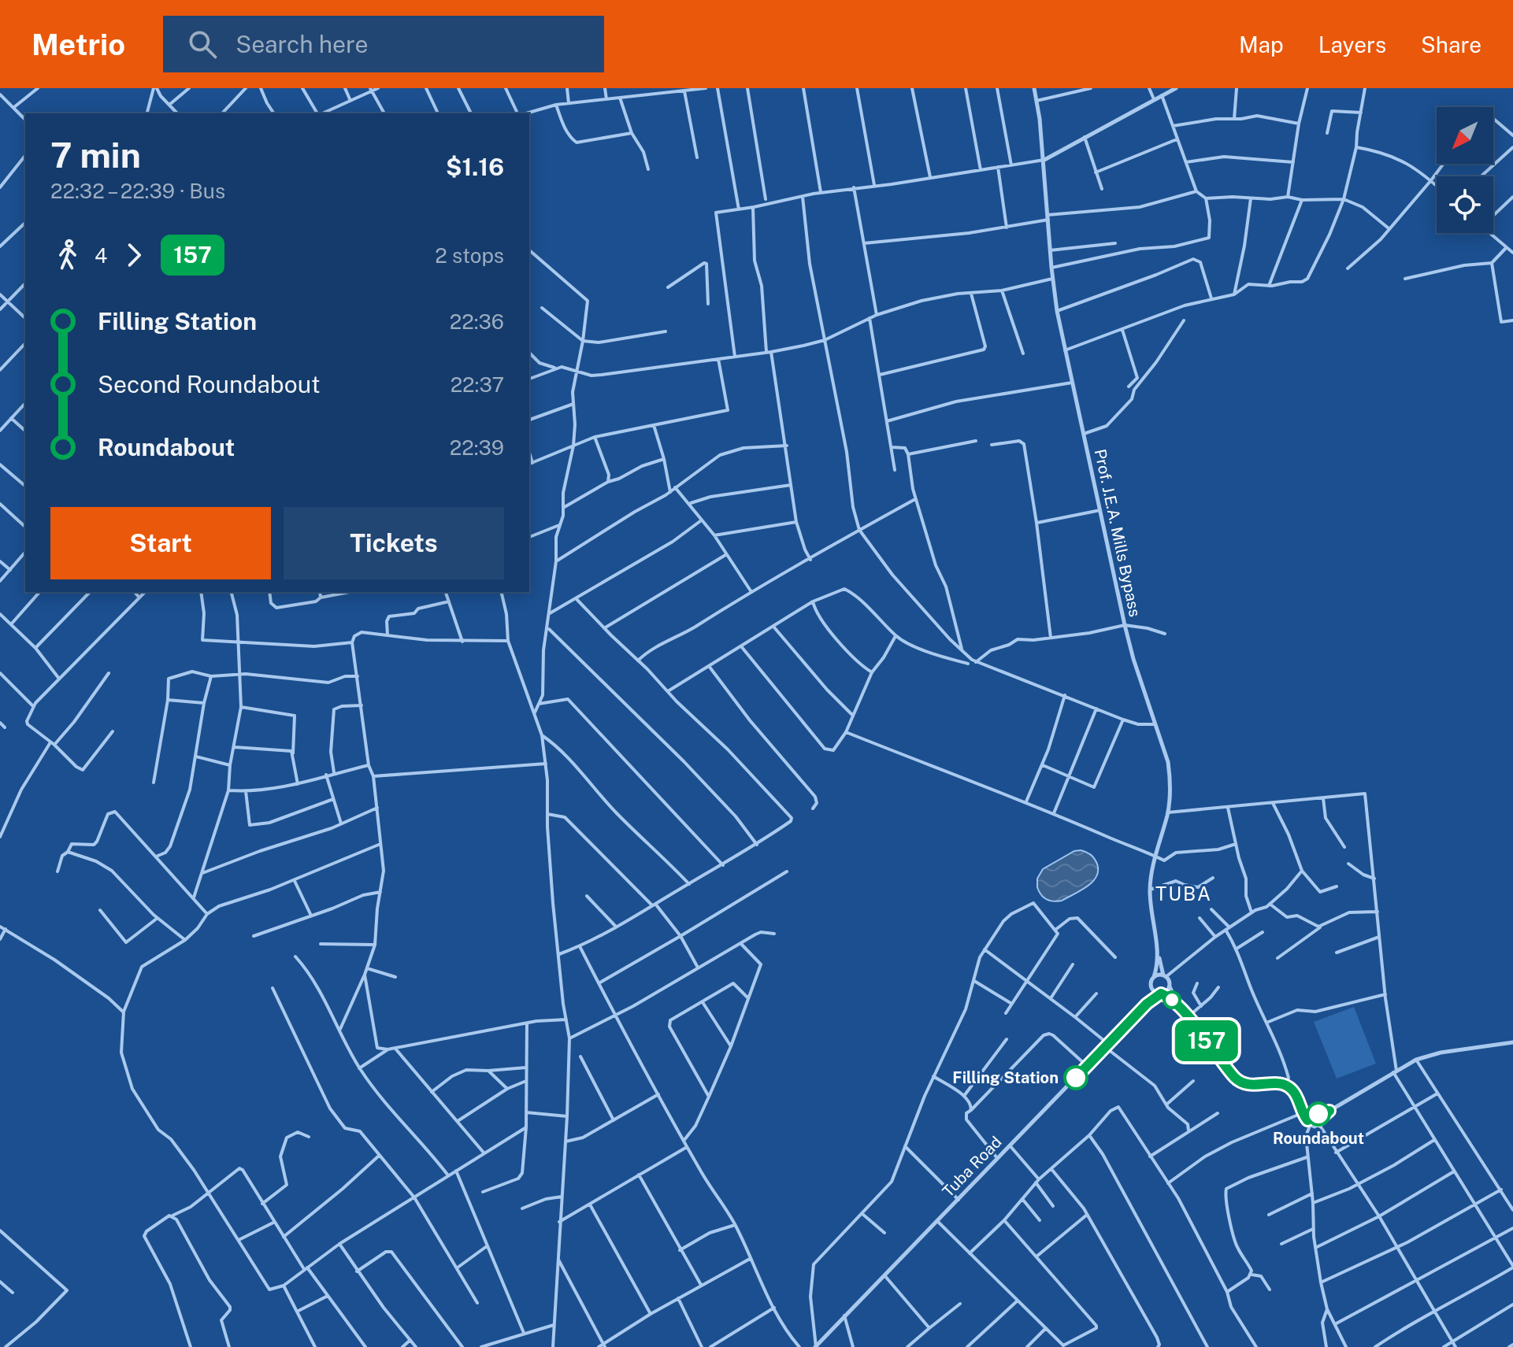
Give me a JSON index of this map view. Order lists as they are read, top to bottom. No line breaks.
{"streets":{"street":["Prof. J.E.A. Mills Bypass","Tuba Road"]},"crossings":[["Prof. J.E.A. Mills Bypass","Tuba Road"]],"districts":["TUBA"],"places":["Filling Station","Roundabout"],"lines":["bus line 157"],"north":"bottom left","page":{"header":"Metrio","search":"Search here","nav":["Map","Layers","Share"],"on_map":"157","heading":["7 min","22:32 – 22:39 · Bus","$1.16"],"legs":["4","157","2 stops"],"list":[{"name":"Filling Station","value":"22:36"},{"name":"Second Roundabout","value":"22:37"},{"name":"Roundabout","value":"22:39"}],"buttons":["Start","Tickets"]}}
